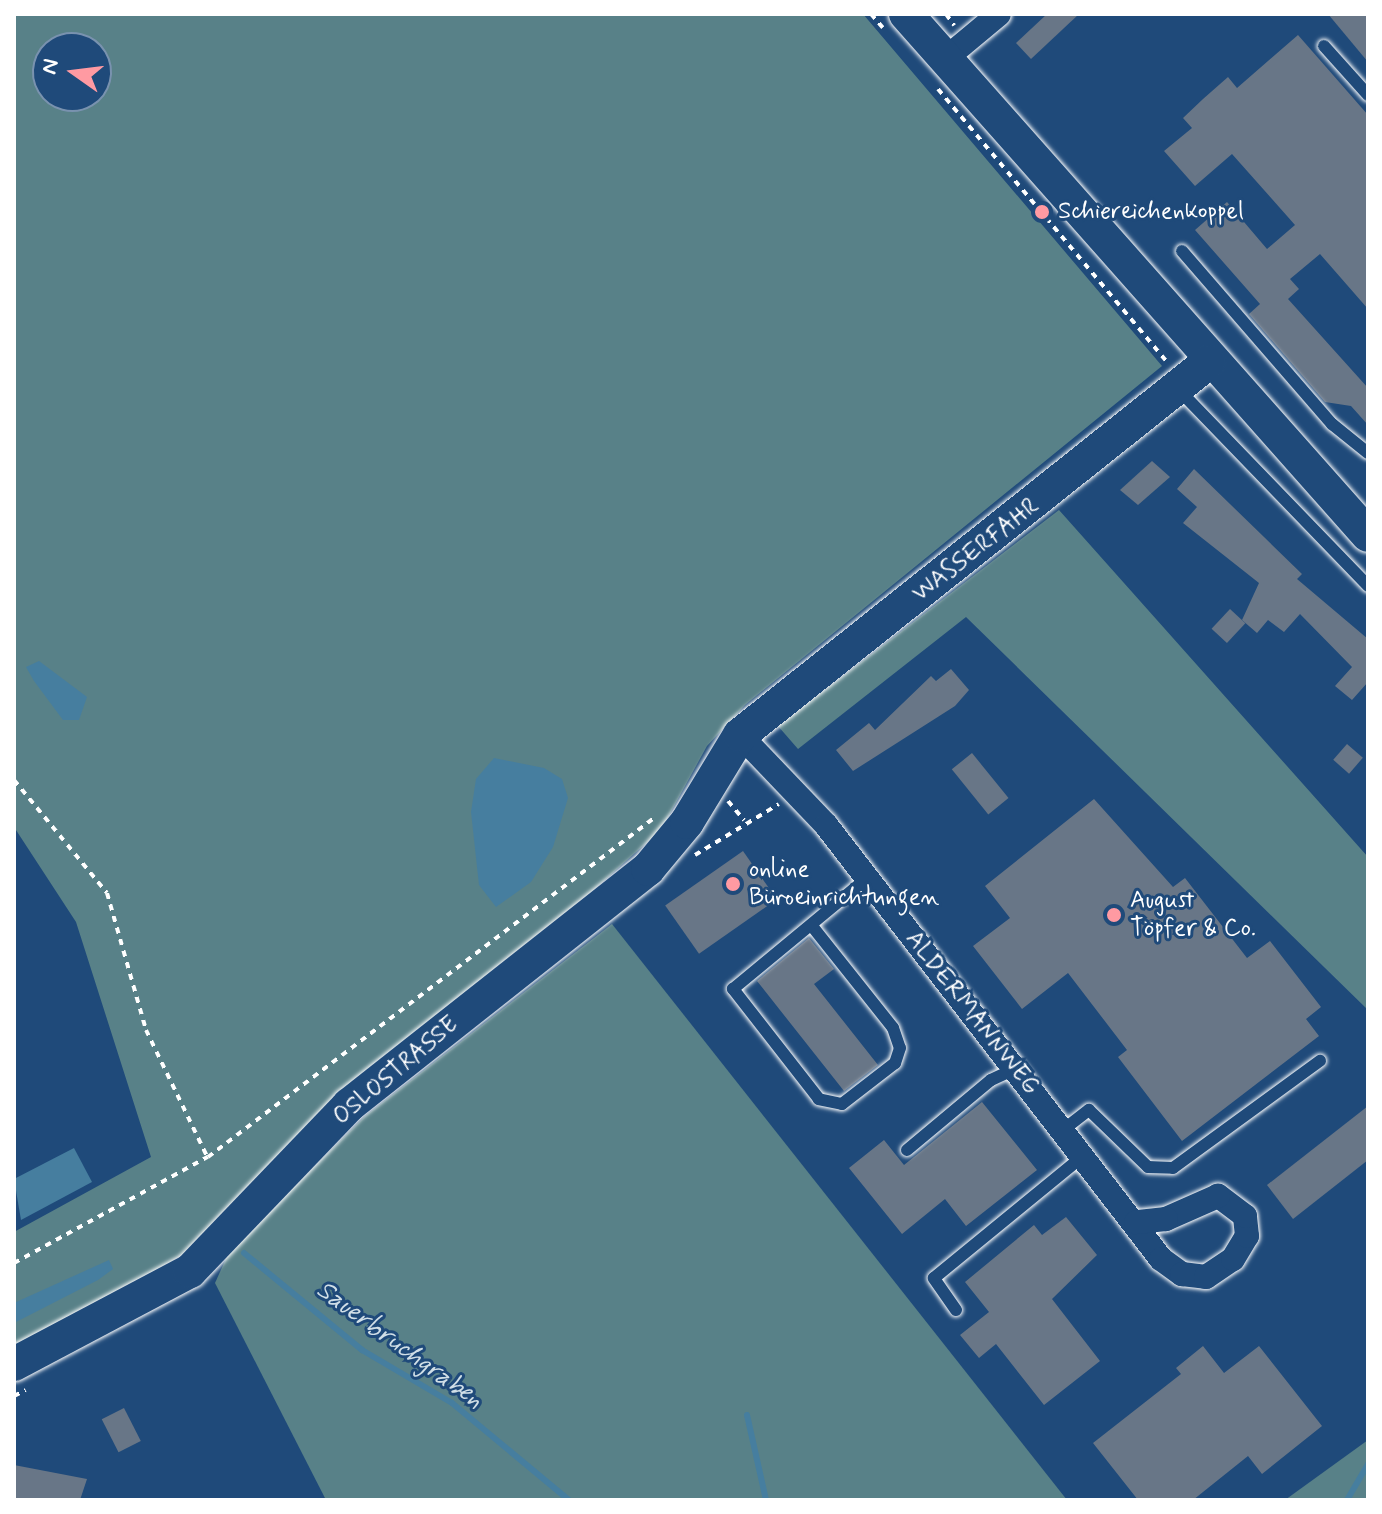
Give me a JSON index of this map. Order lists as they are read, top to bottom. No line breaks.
{"streets":{"street":["WASSERFAHR","ALDERMANNWEG","OSLOSTRASSE"]},"crossings":[["WASSERFAHR","ALDERMANNWEG"],["WASSERFAHR","OSLOSTRASSE"],["ALDERMANNWEG","OSLOSTRASSE"]],"water":["Sauerbruchgraben"],"places":["Schiereichenkoppel","online Büroeinrichtungen","August Töpfer & Co."],"north":"left"}
